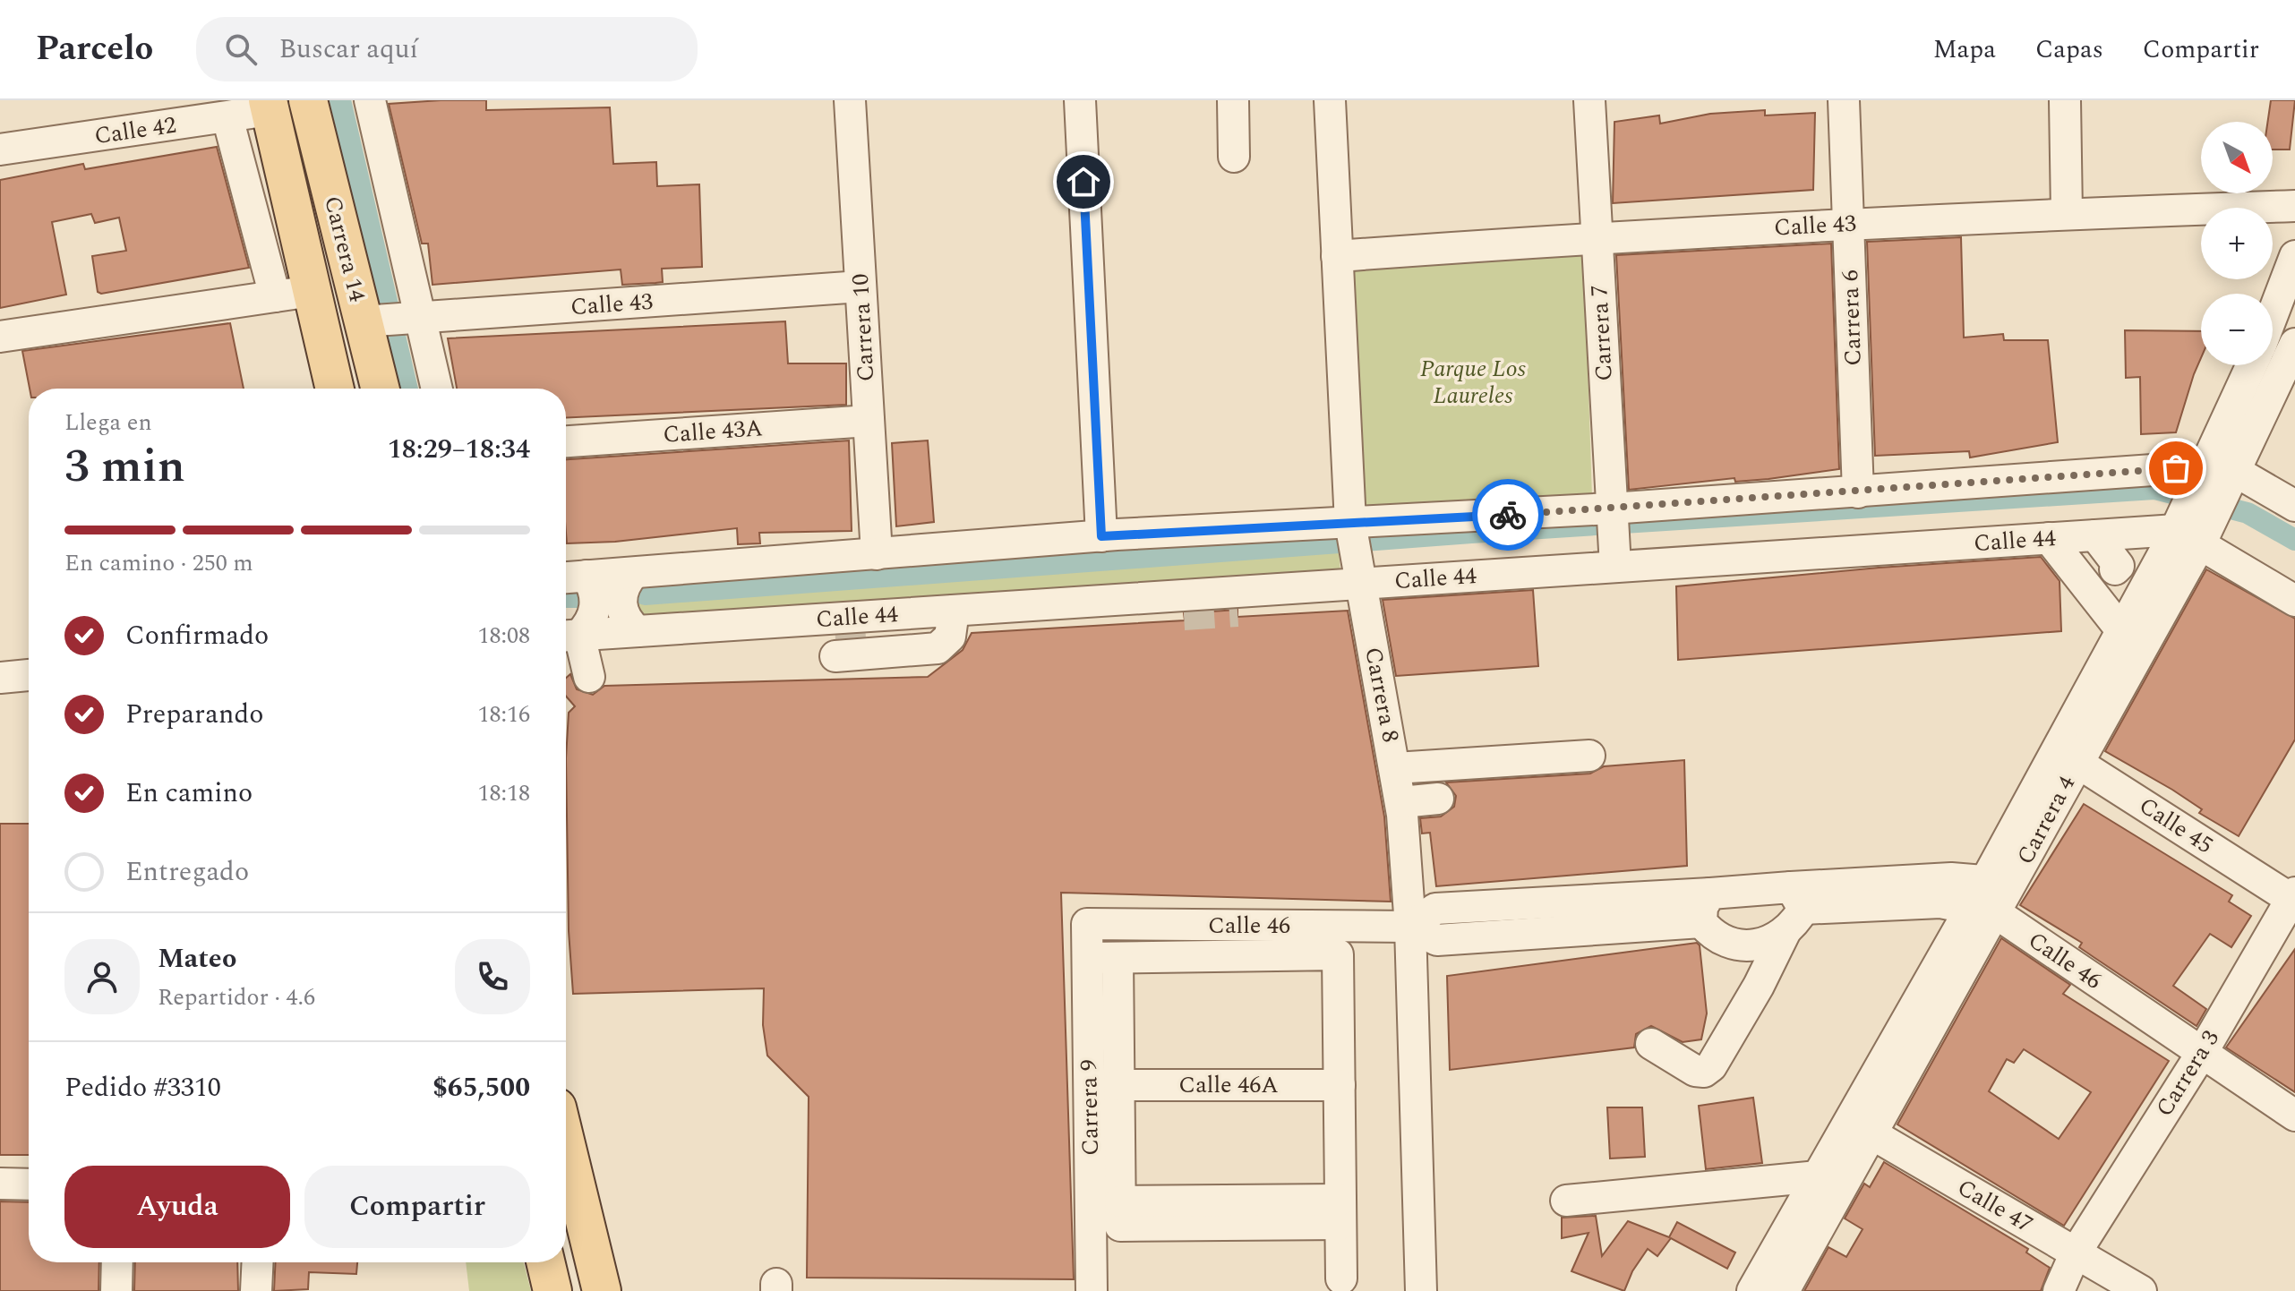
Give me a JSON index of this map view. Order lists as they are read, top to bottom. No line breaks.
{"streets":{"main road":["Carrera 14"],"street":["Calle 42","Calle 43","Carrera 6","Carrera 10","Carrera 7","Calle 43A","Calle 44","Carrera 8","Carrera 4","Calle 45","Calle 46","Carrera 3","Calle 46A","Carrera 9","Calle 47"]},"crossings":[["Calle 42","Carrera 14"],["Calle 43","Carrera 14"],["Calle 43","Carrera 6"],["Calle 43","Carrera 10"],["Calle 43","Carrera 7"],["Calle 43","Carrera 8"],["Carrera 10","Calle 43A"],["Carrera 7","Calle 44"],["Calle 44","Carrera 8"],["Calle 44","Carrera 4"],["Carrera 4","Calle 45"],["Carrera 4","Calle 46"],["Carrera 4","Calle 47"],["Calle 45","Carrera 3"],["Calle 46","Carrera 3"],["Calle 46","Carrera 9"],["Carrera 3","Calle 47"],["Calle 46A","Carrera 9"]],"parks":["Parque Los Laureles"],"north":"bottom right","page":{"header":"Parcelo","search":"Buscar aquí","nav":["Mapa","Capas","Compartir"],"map_buttons":["+","−"],"heading":["3 min","Llega en","18:29–18:34"],"panel":["Mateo","Repartidor · 4.6","Pedido #3310","$65,500"],"bar":"En camino · 250 m","list":[["Confirmado","18:08"],["Preparando","18:16"],["En camino","18:18"],"Entregado"],"buttons":["Ayuda","Compartir"]}}
